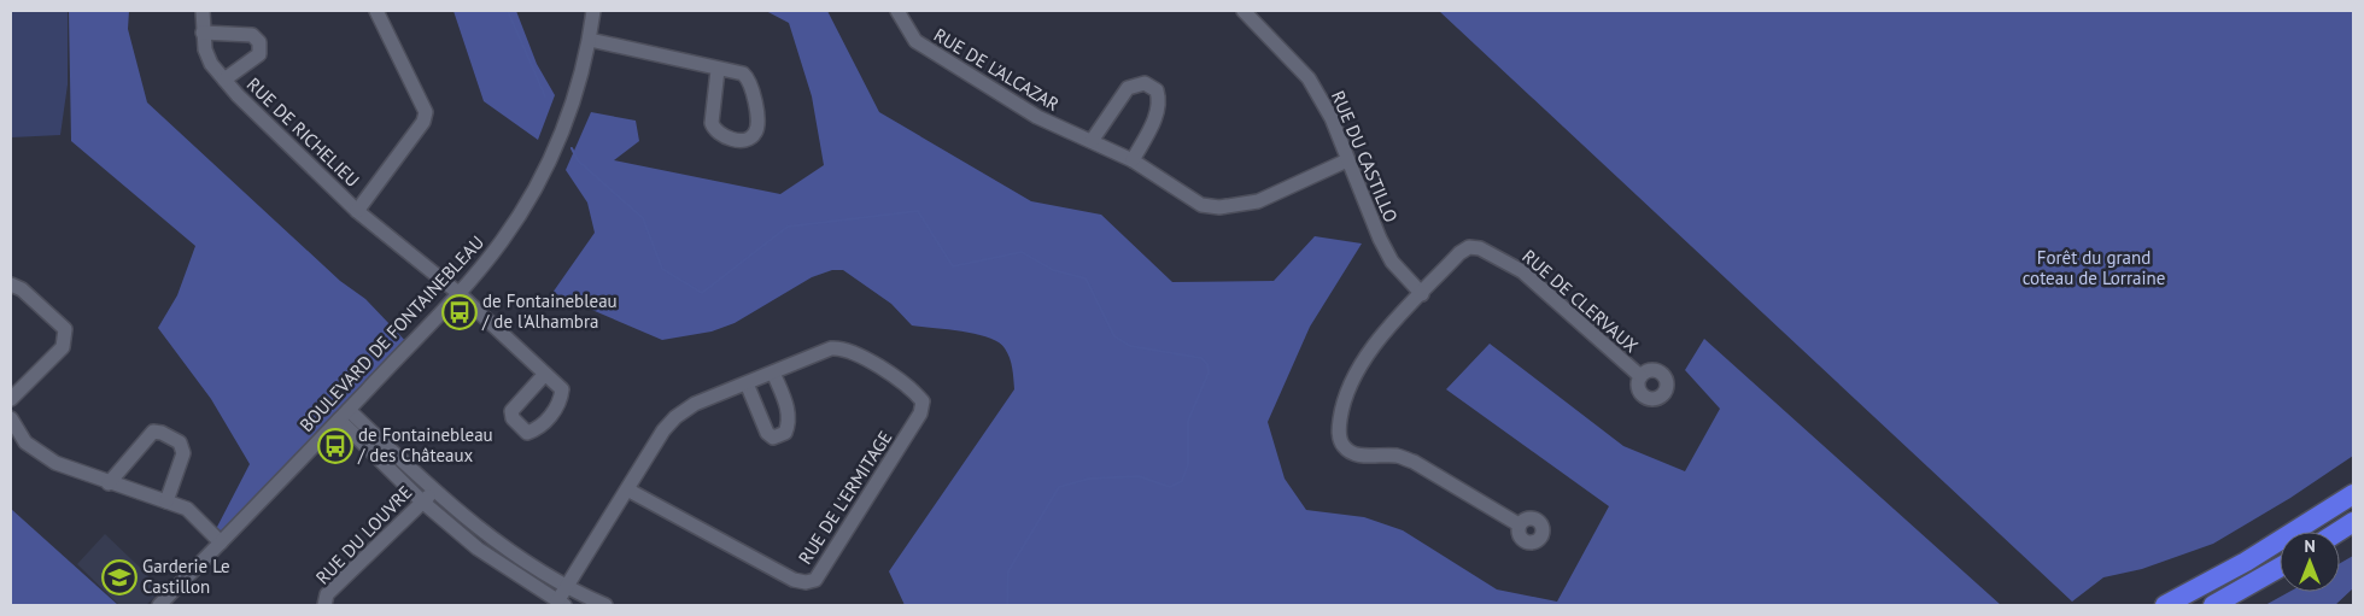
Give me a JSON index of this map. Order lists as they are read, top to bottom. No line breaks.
{"streets":{"street":["RUE DE L'ALCAZAR","RUE DE RICHELIEU","RUE DU CASTILLO","RUE DE CLERVAUX","BOULEVARD DE FONTAINEBLEAU","RUE DE L'ERMITAGE","RUE DU LOUVRE"]},"crossings":[["RUE DE L'ALCAZAR","RUE DU CASTILLO"],["RUE DE RICHELIEU","BOULEVARD DE FONTAINEBLEAU"],["RUE DU CASTILLO","RUE DE CLERVAUX"]],"parks":["Forêt du grand coteau de Lorraine"],"places":{"bus stop":["de Fontainebleau / de l'Alhambra","de Fontainebleau / des Châteaux"],"school or university":["Garderie Le Castillon"]},"north":"top"}
